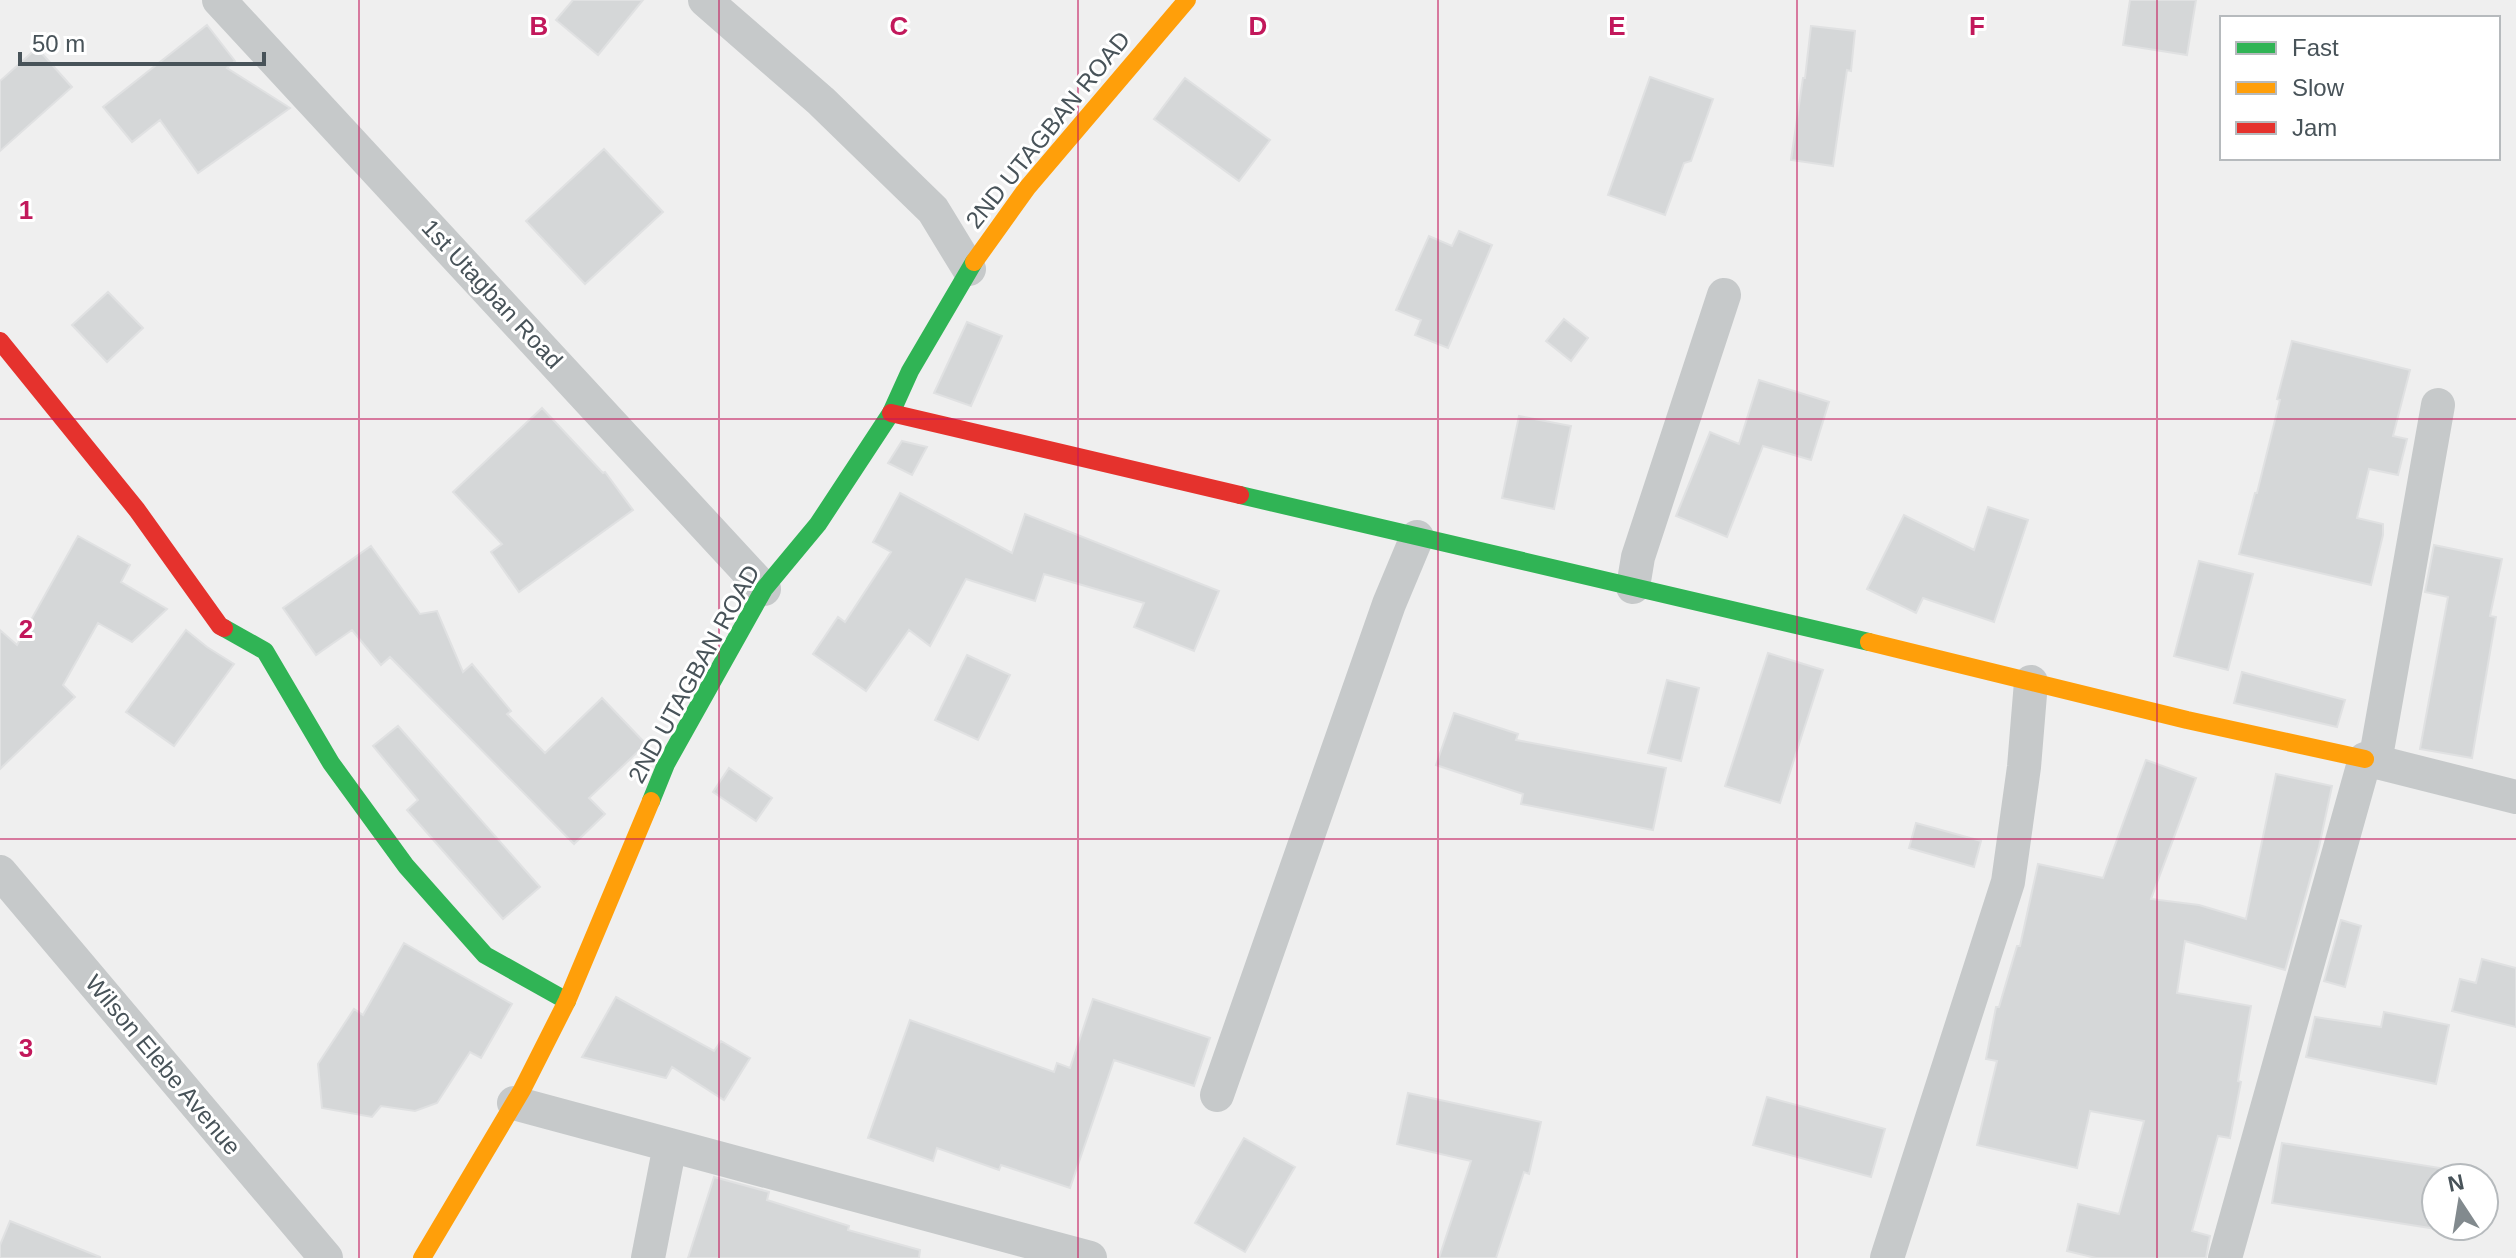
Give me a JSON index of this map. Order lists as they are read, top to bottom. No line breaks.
{"streets":{"street":["2ND UTAGBAN ROAD","1st Utagban Road","Wilson Elebe Avenue"]},"crossings":[["2ND UTAGBAN ROAD","1st Utagban Road"]],"legend":["Fast","Slow","Jam"],"scale_bar":"50 m","north":"top","grid":{"columns":["B","C","D","E","F"],"rows":["1","2","3"]}}
